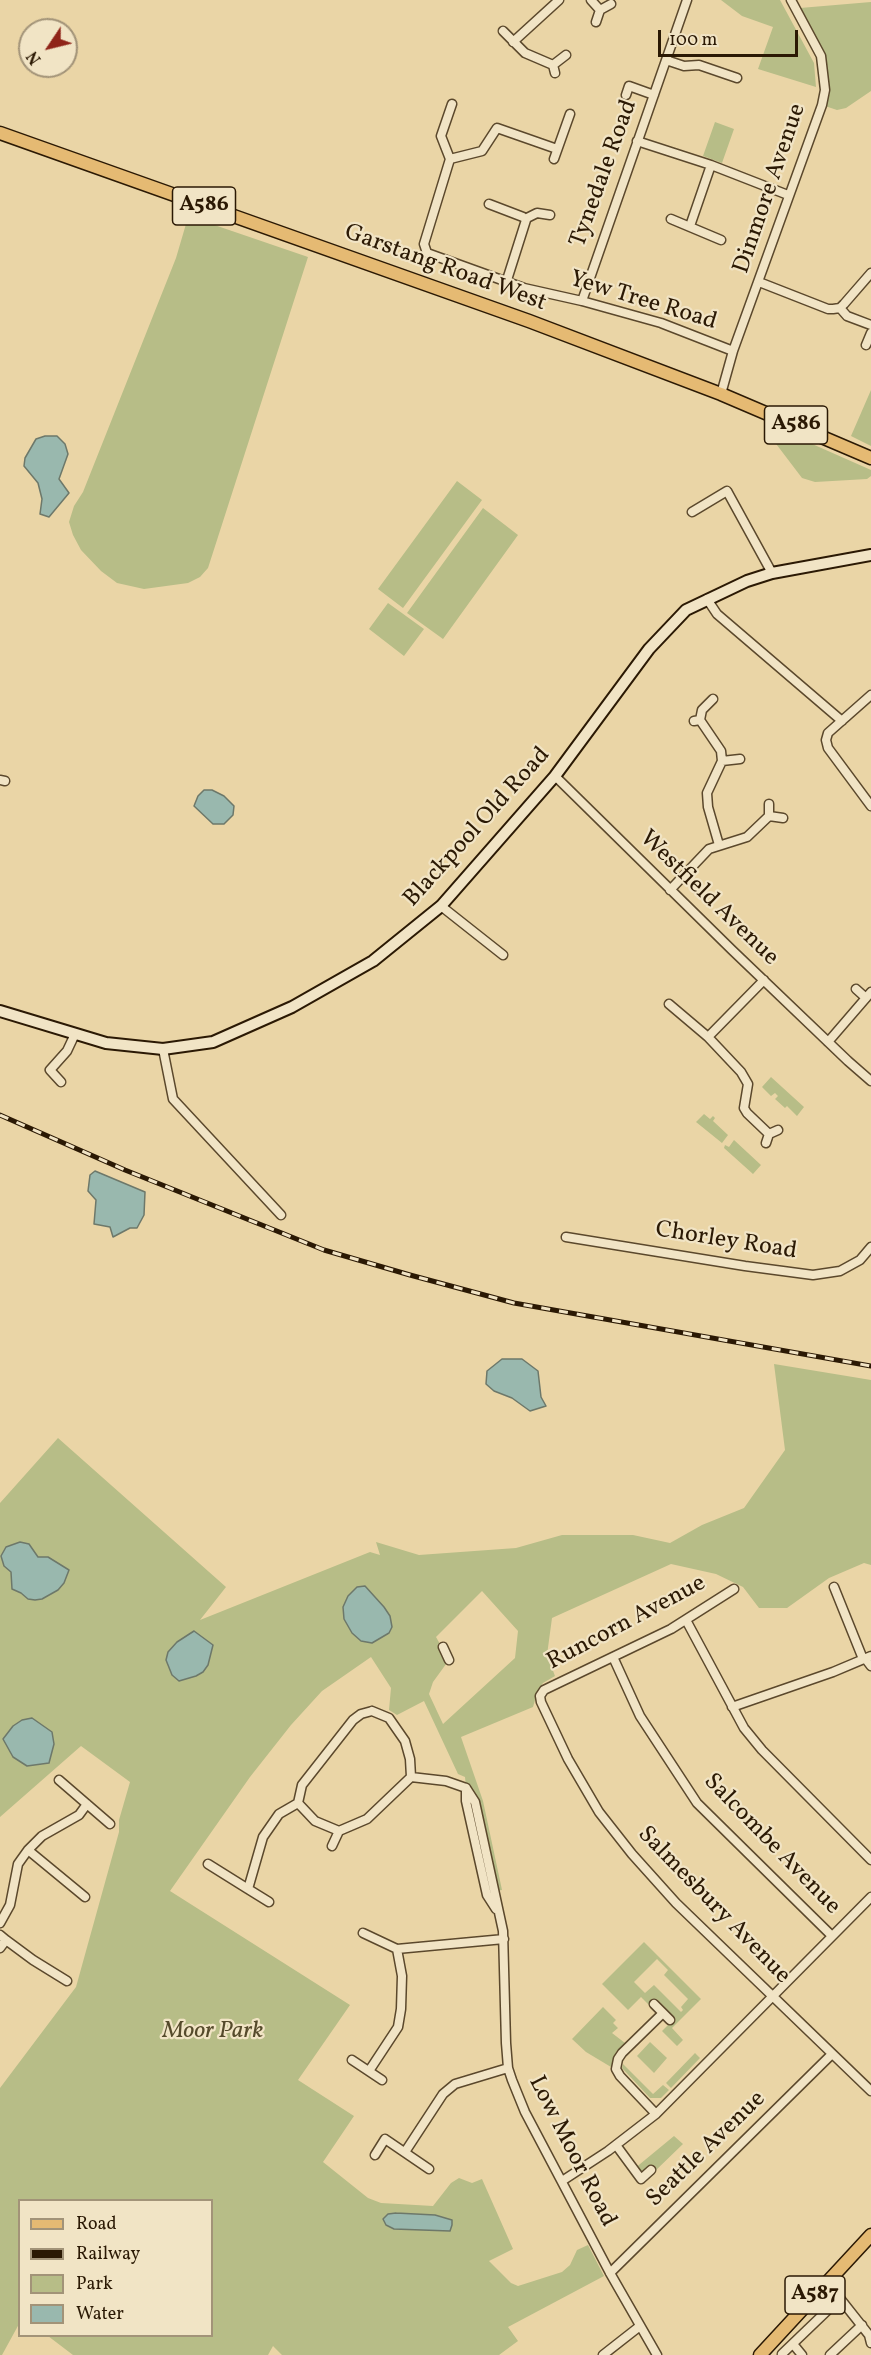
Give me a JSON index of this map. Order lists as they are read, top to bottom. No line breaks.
{"streets":{"main road":["A586","Garstang Road West","Blackpool Old Road","A587"],"street":["Tynedale Road","Dinmore Avenue","Yew Tree Road","Westfield Avenue","Chorley Road","Runcorn Avenue","Salcombe Avenue","Salmesbury Avenue","Seattle Avenue","Low Moor Road"]},"crossings":[["Tynedale Road","Yew Tree Road"],["Dinmore Avenue","Garstang Road West"],["Dinmore Avenue","Yew Tree Road"],["Blackpool Old Road","Westfield Avenue"],["Runcorn Avenue","Salcombe Avenue"],["Runcorn Avenue","Salmesbury Avenue"],["Salmesbury Avenue","Seattle Avenue"],["Seattle Avenue","Low Moor Road"]],"parks":["Moor Park"],"legend":["Road","Railway","Park","Water"],"scale_bar":"100 m","north":"bottom left"}
